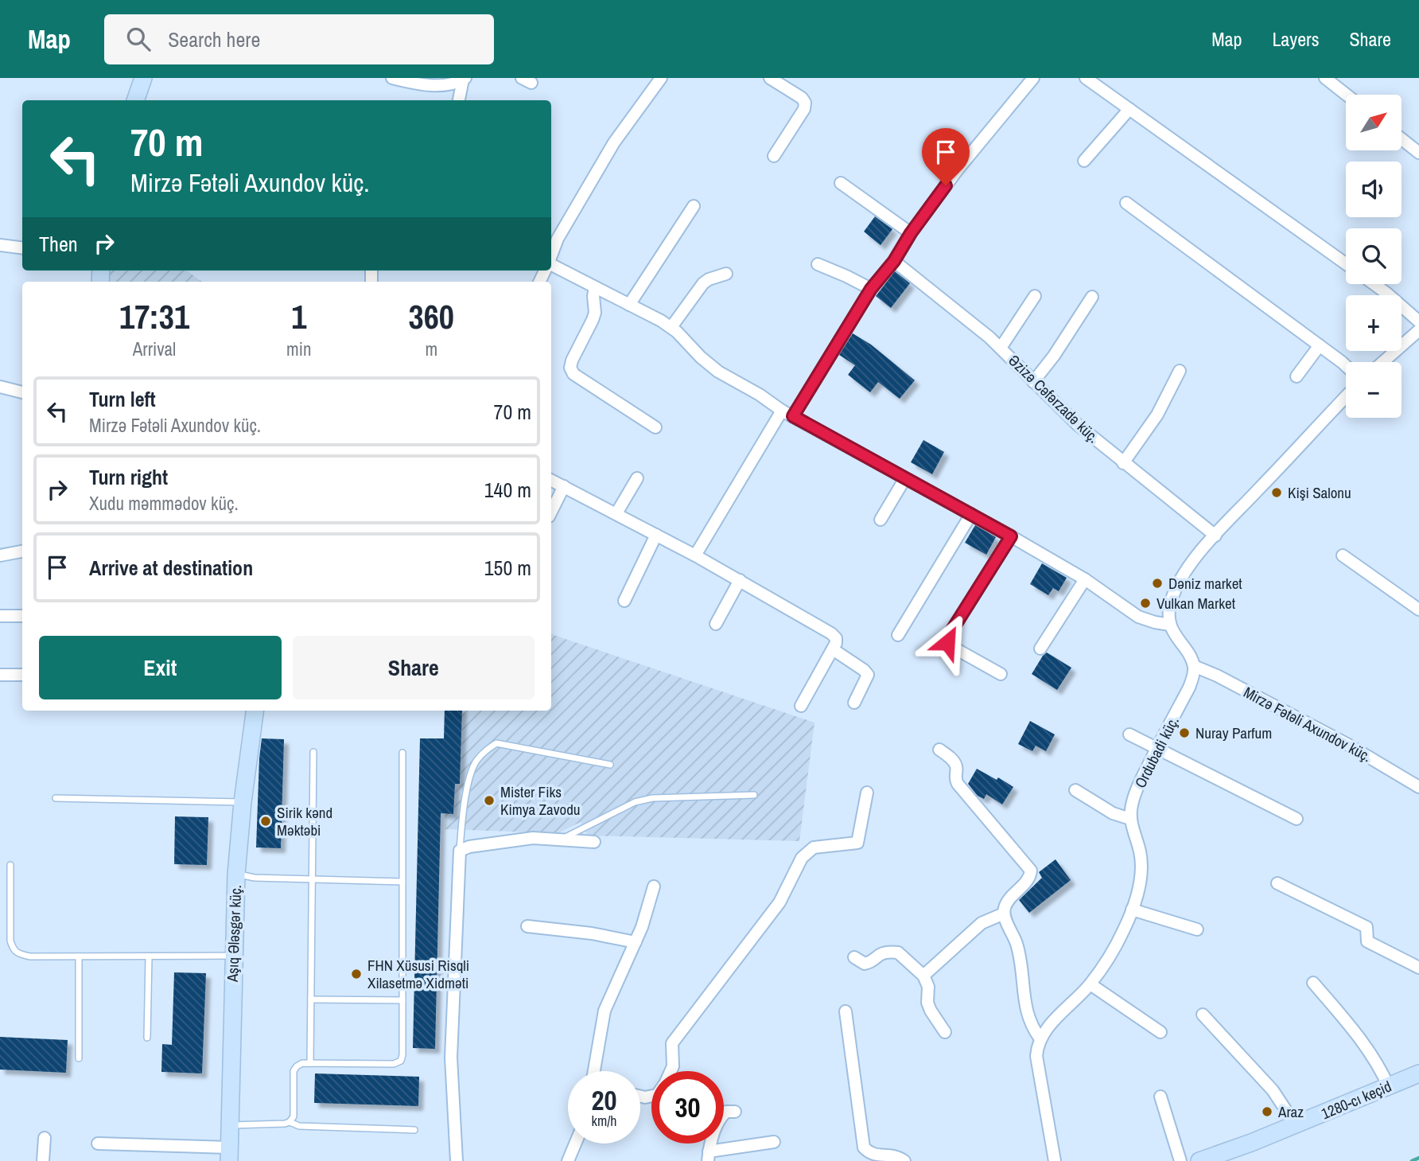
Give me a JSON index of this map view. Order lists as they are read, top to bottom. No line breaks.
{"streets":{"street":["Əzizə Cəfərzadə küç.","Mirzə Fətəli Axundov küç.","Ordubadi küç.","Aşıq Ələsgər küç.","1280-cı keçid"]},"crossings":[["Mirzə Fətəli Axundov küç.","Ordubadi küç."]],"places":["Kişi Salonu","Dəniz market","Vulkan Market","Nuray Parfum","Mister Fiks Kimya Zavodu","Sirik kənd Məktəbi","FHN Xüsusi Risqli Xilasetmə Xidməti","Araz"],"north":"top right","page":{"header":"Map","search":"Search here","nav":["Map","Layers","Share"],"map_buttons":["+","−"],"turn":["70 m","Mirzə Fətəli Axundov küç."],"then":"Then","eta":["17:31","Arrival","1","min","360","m"],"list":[{"name":"Turn left","note":"Mirzə Fətəli Axundov küç.","value":"70 m"},{"name":"Turn right","note":"Xudu məmmədov küç.","value":"140 m"},{"name":"Arrive at destination","value":"150 m"}],"buttons":["Exit","Share"],"speed":"20 km/h","limit":"30"}}
